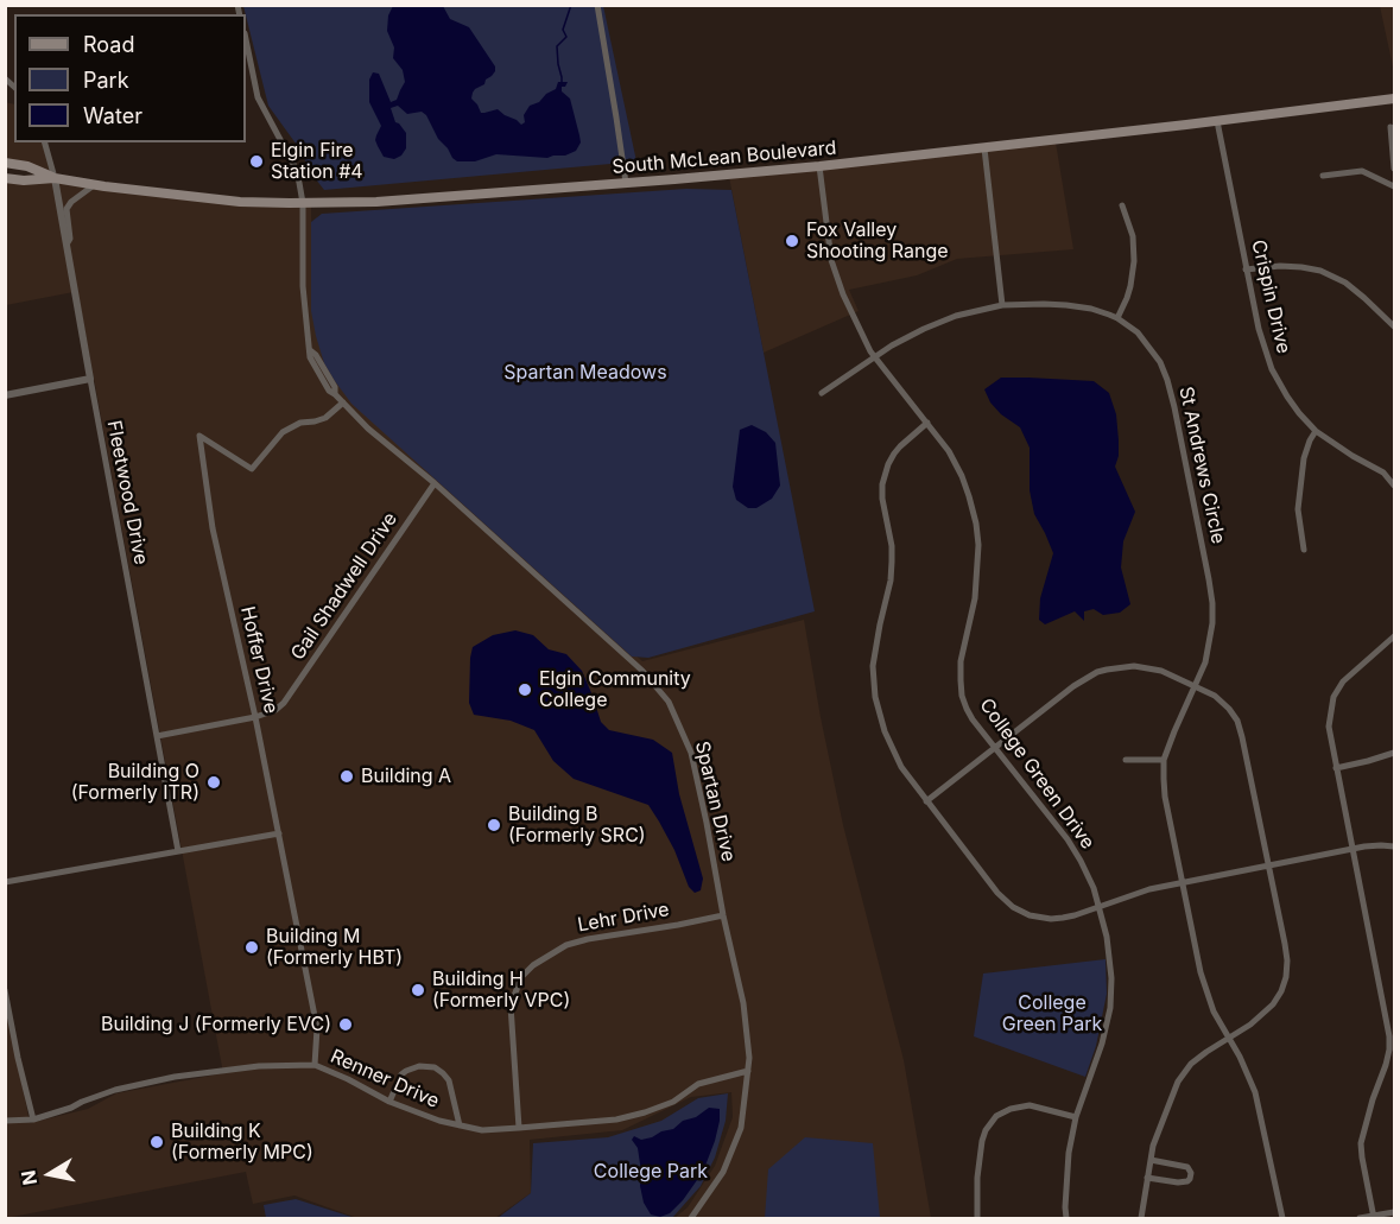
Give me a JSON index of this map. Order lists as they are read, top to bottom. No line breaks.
{"streets":{"main road":["South McLean Boulevard"],"street":["Crispin Drive","St Andrews Circle","Fleetwood Drive","Gail Shadwell Drive","Hoffer Drive","College Green Drive","Spartan Drive","Lehr Drive","Renner Drive"]},"crossings":[["South McLean Boulevard","Crispin Drive"],["South McLean Boulevard","Fleetwood Drive"],["South McLean Boulevard","College Green Drive"],["South McLean Boulevard","Spartan Drive"],["St Andrews Circle","College Green Drive"],["Fleetwood Drive","Gail Shadwell Drive"],["Gail Shadwell Drive","Hoffer Drive"],["Gail Shadwell Drive","Spartan Drive"],["Hoffer Drive","Spartan Drive"],["Hoffer Drive","Renner Drive"],["Spartan Drive","Lehr Drive"],["Spartan Drive","Renner Drive"],["Lehr Drive","Renner Drive"]],"parks":["Spartan Meadows","College Green Park","College Park"],"places":["Elgin Fire Station #4","Fox Valley Shooting Range","Elgin Community College","Building A","Building O (Formerly ITR)","Building B (Formerly SRC)","Building M (Formerly HBT)","Building H (Formerly VPC)","Building J (Formerly EVC)","Building K (Formerly MPC)"],"legend":["Road","Park","Water"],"north":"left"}
